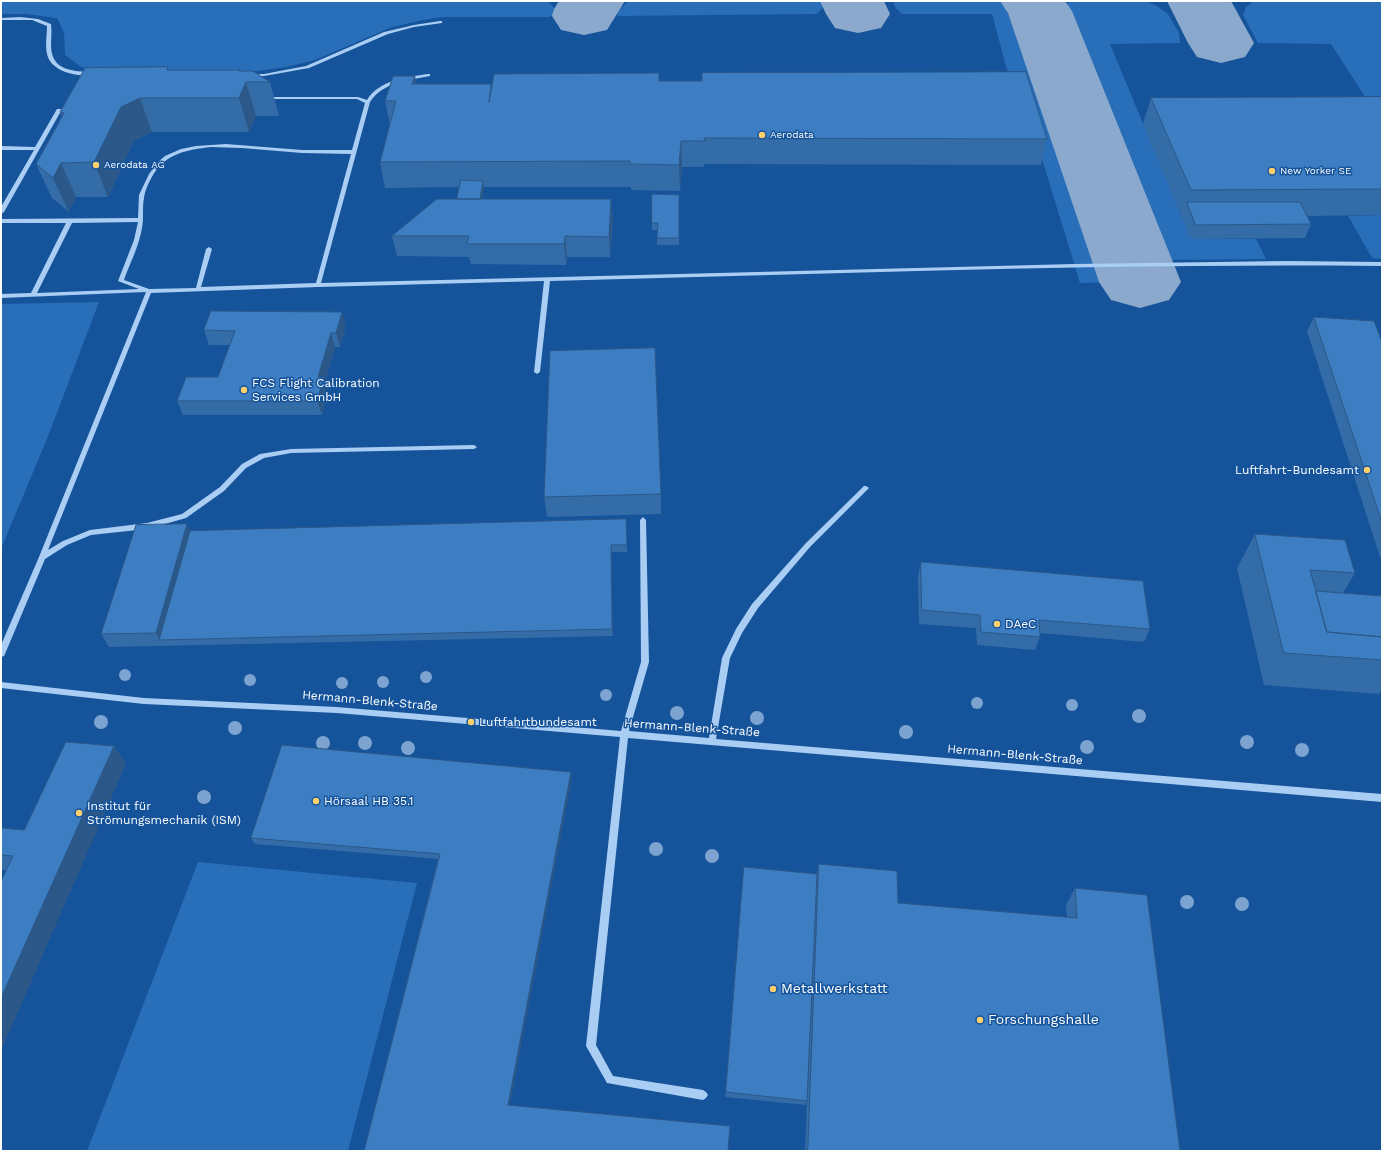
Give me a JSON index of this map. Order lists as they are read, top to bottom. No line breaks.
{"streets":{"street":["Hermann-Blenk-Straße"]},"places":["Aerodata","Aerodata AG","New Yorker SE","FCS Flight Calibration Services GmbH","Luftfahrt-Bundesamt","DAeC","Luftfahrtbundesamt","Hörsaal HB 35.1","Institut für Strömungsmechanik (ISM)","Metallwerkstatt","Forschungshalle"]}
